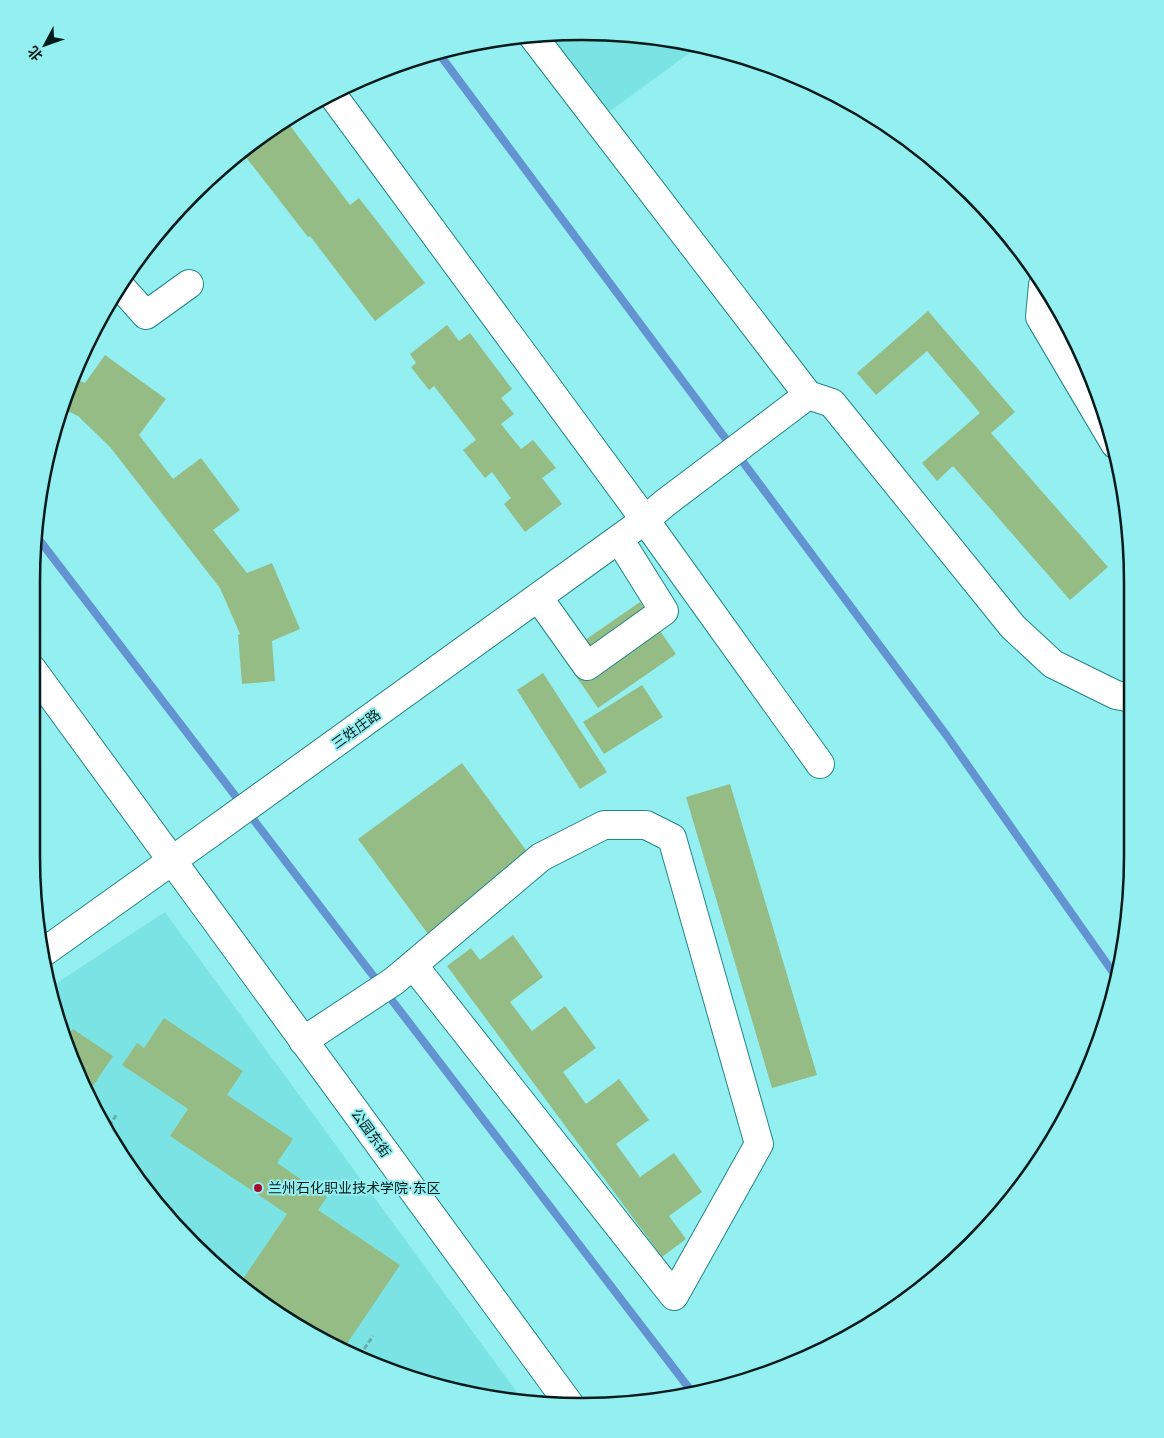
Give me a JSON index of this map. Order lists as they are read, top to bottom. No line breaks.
{"streets":{"street":["三姓庄路","公园东街"]},"crossings":[["三姓庄路","公园东街"]],"places":["兰州石化职业技术学院·东区"],"north":"bottom left"}
